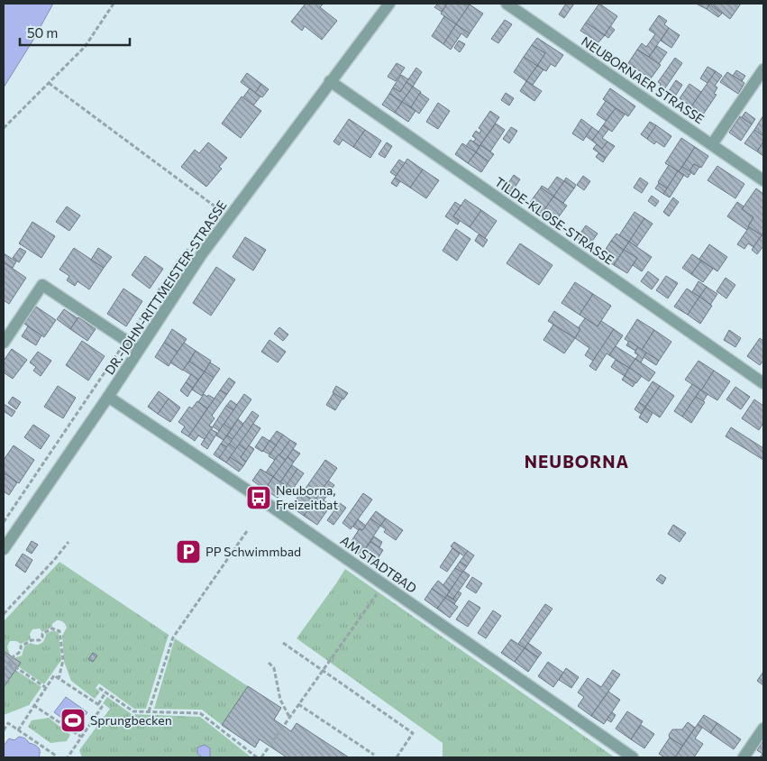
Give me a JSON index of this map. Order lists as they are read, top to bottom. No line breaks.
{"streets":{"street":["NEUBORNAER STRASSE","TILDE-KLOSE-STRASSE","DR.-JOHN-RITTMEISTER-STRASSE","AM STADTBAD"]},"crossings":[["TILDE-KLOSE-STRASSE","DR.-JOHN-RITTMEISTER-STRASSE"],["DR.-JOHN-RITTMEISTER-STRASSE","AM STADTBAD"]],"districts":["NEUBORNA"],"places":{"bus stop":["Neuborna, Freizeitbat"],"parking":["PP Schwimmbad"],"sports":["Sprungbecken"]},"scale_bar":"50 m"}
